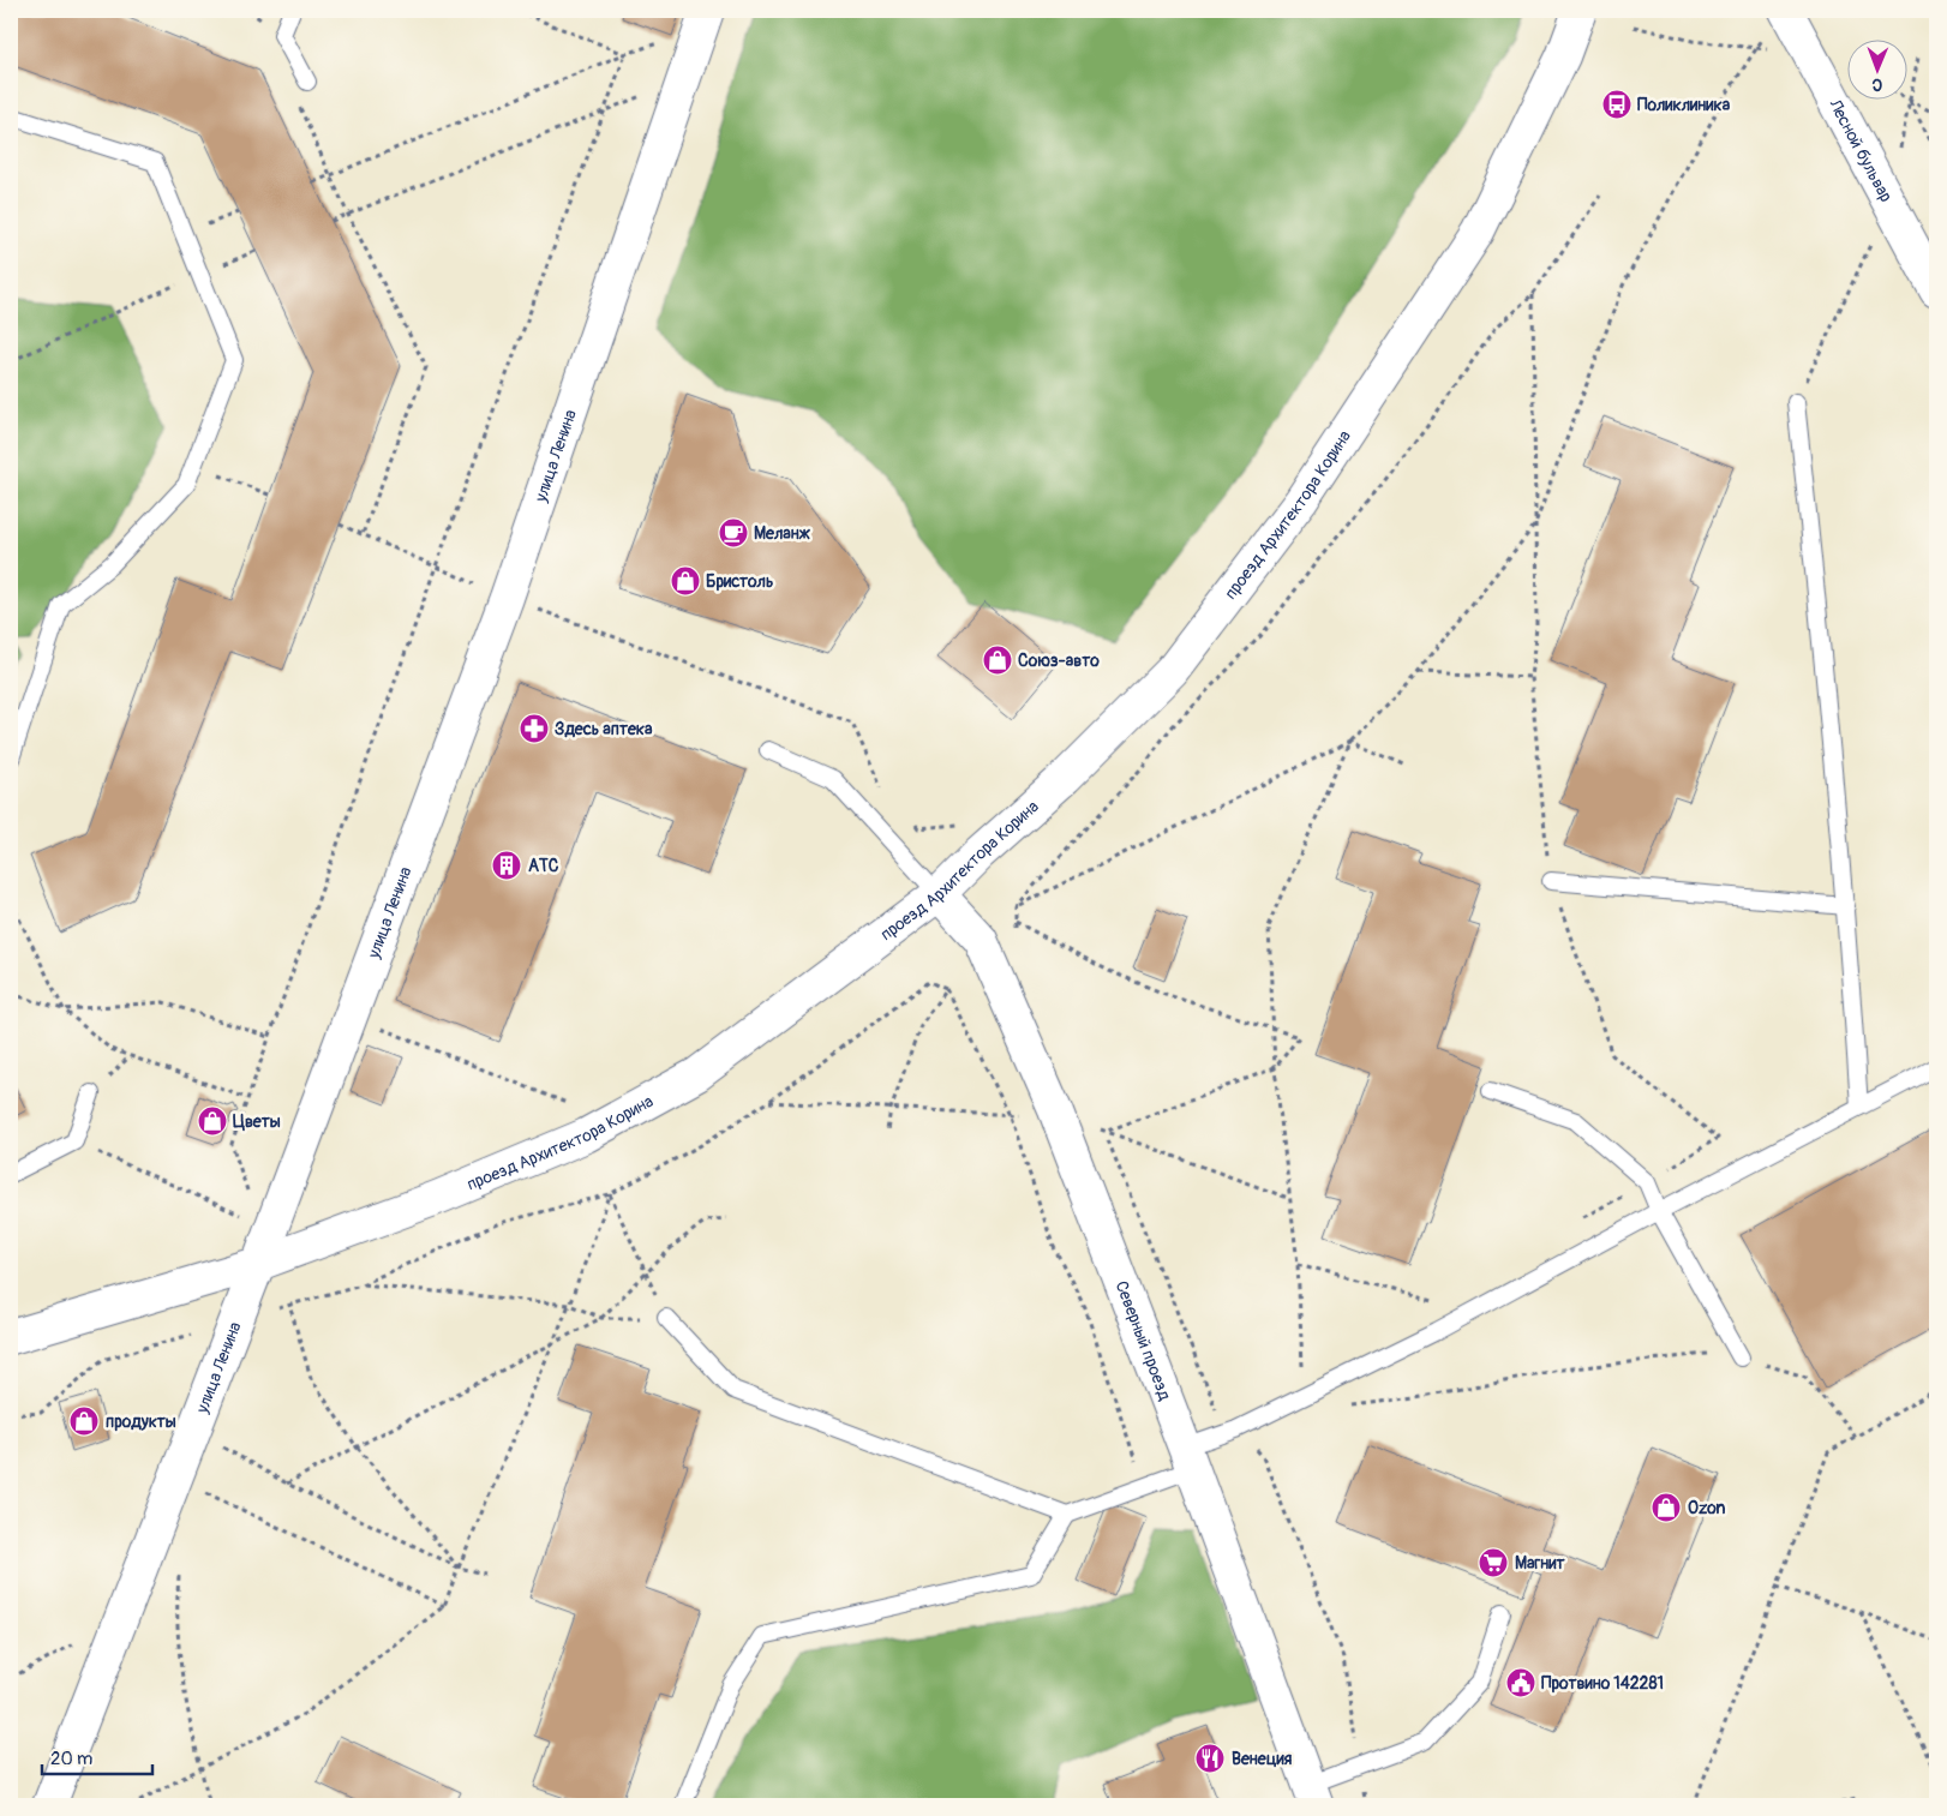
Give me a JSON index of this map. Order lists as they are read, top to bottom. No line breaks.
{"streets":{"street":["Лесной бульвар","улица Ленина","проезд Архитектора Корина","Северный проезд"]},"crossings":[["улица Ленина","проезд Архитектора Корина"],["проезд Архитектора Корина","Северный проезд"]],"places":{"bus stop":["Поликлиника"],"cafe":["Меланж"],"shop":["Бристоль","Союз-авто","Цветы","продукты","Ozon"],"pharmacy":["Здесь аптека"],"building":["АТС"],"supermarket":["Магнит"],"public building":["Протвино 142281"],"restaurant":["Венеция"]},"scale_bar":"20 m","north":"bottom"}
